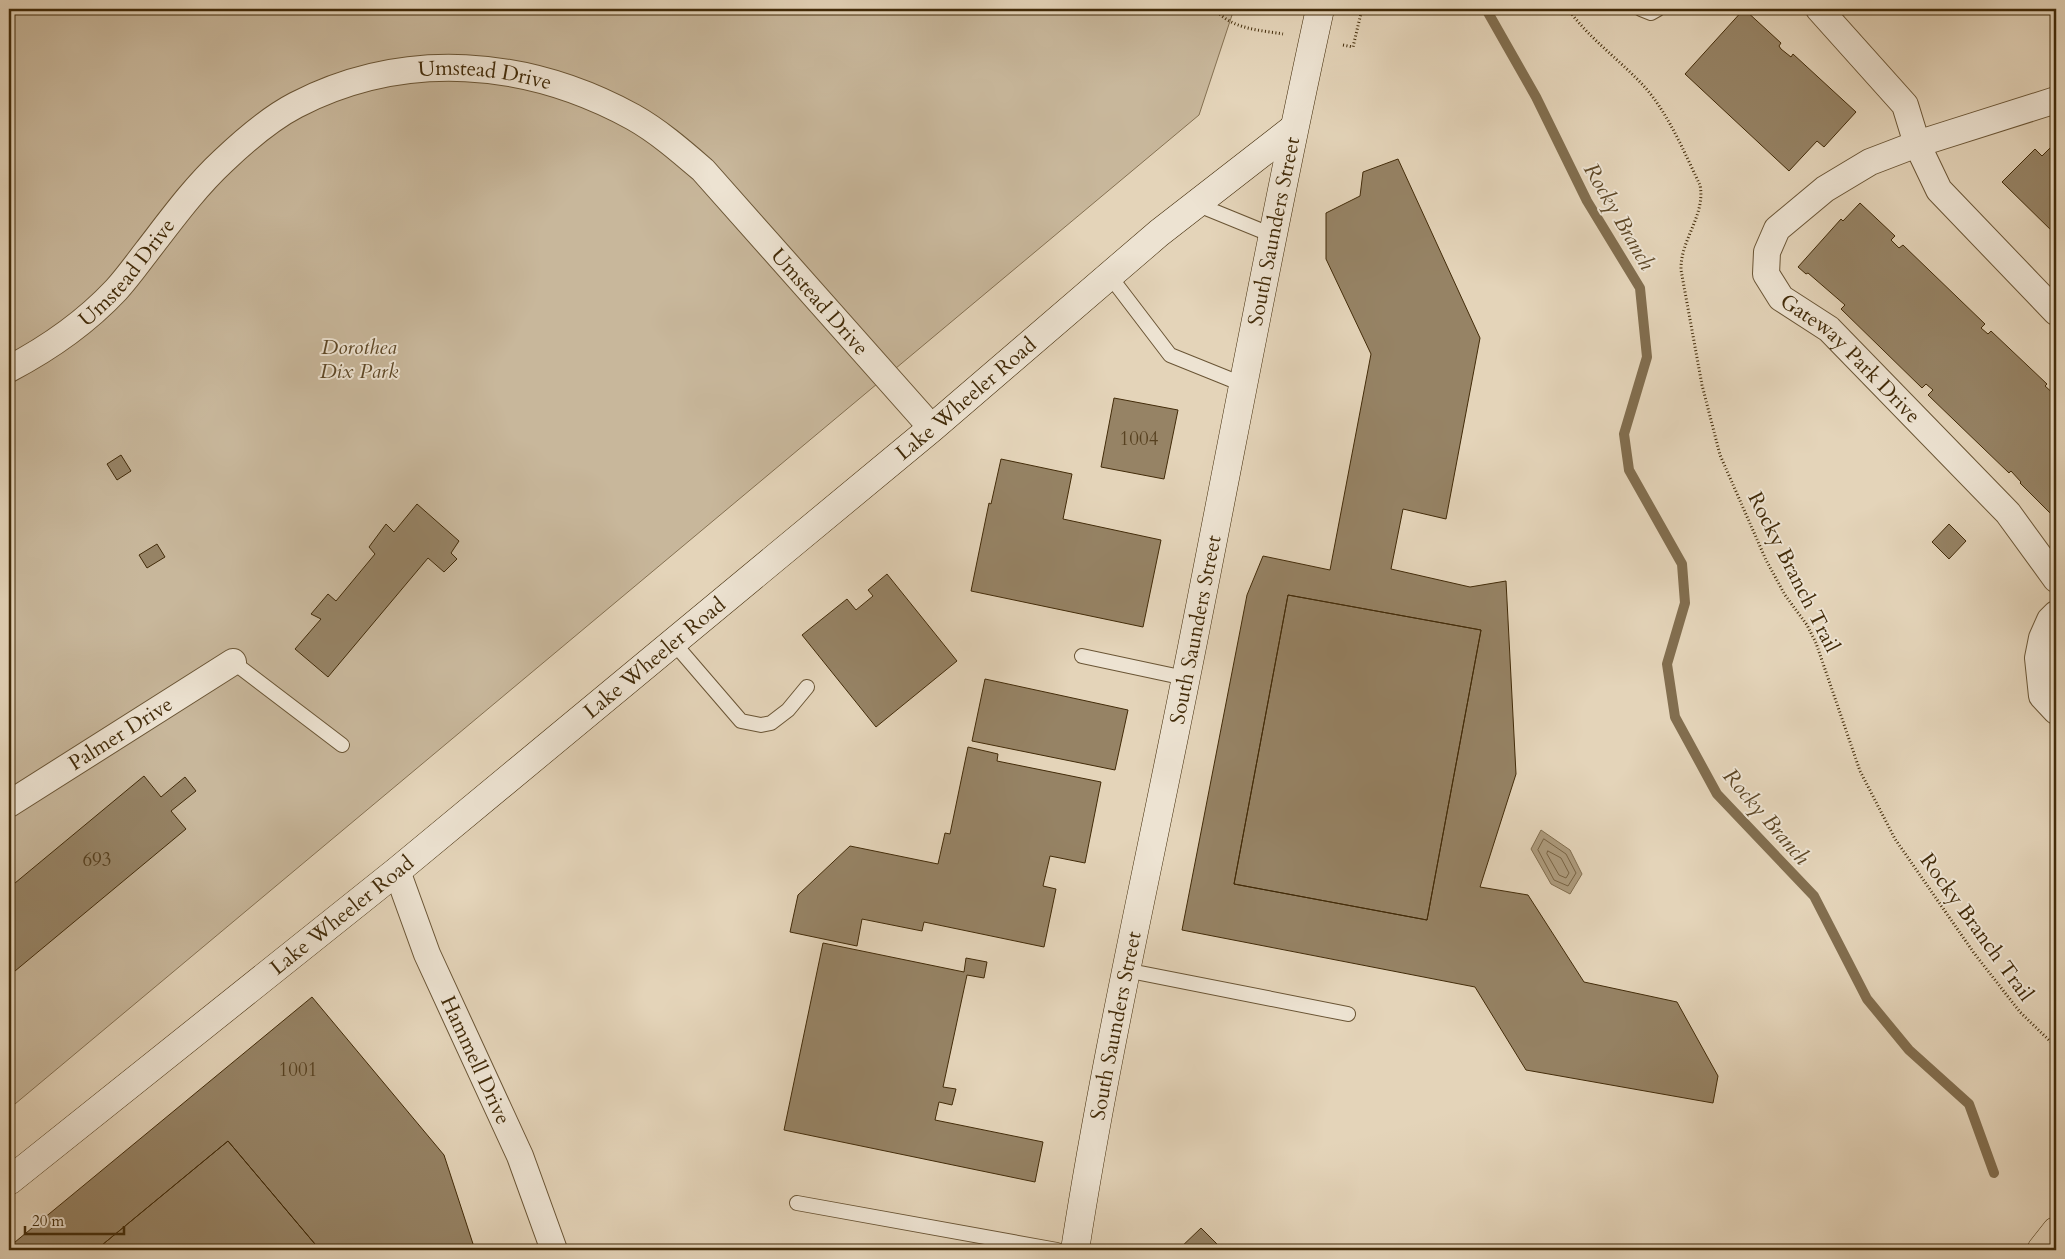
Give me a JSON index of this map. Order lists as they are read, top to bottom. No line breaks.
{"streets":{"main road":["South Saunders Street","Lake Wheeler Road"],"street":["Umstead Drive","Gateway Park Drive","Palmer Drive","Hammell Drive"],"path":["Rocky Branch Trail"]},"crossings":[["Umstead Drive","Lake Wheeler Road"],["South Saunders Street","Lake Wheeler Road"],["Lake Wheeler Road","Hammell Drive"]],"water":["Rocky Branch"],"parks":["Dorothea Dix Park"],"house_numbers":["1004","693","1001"],"scale_bar":"20 m"}
